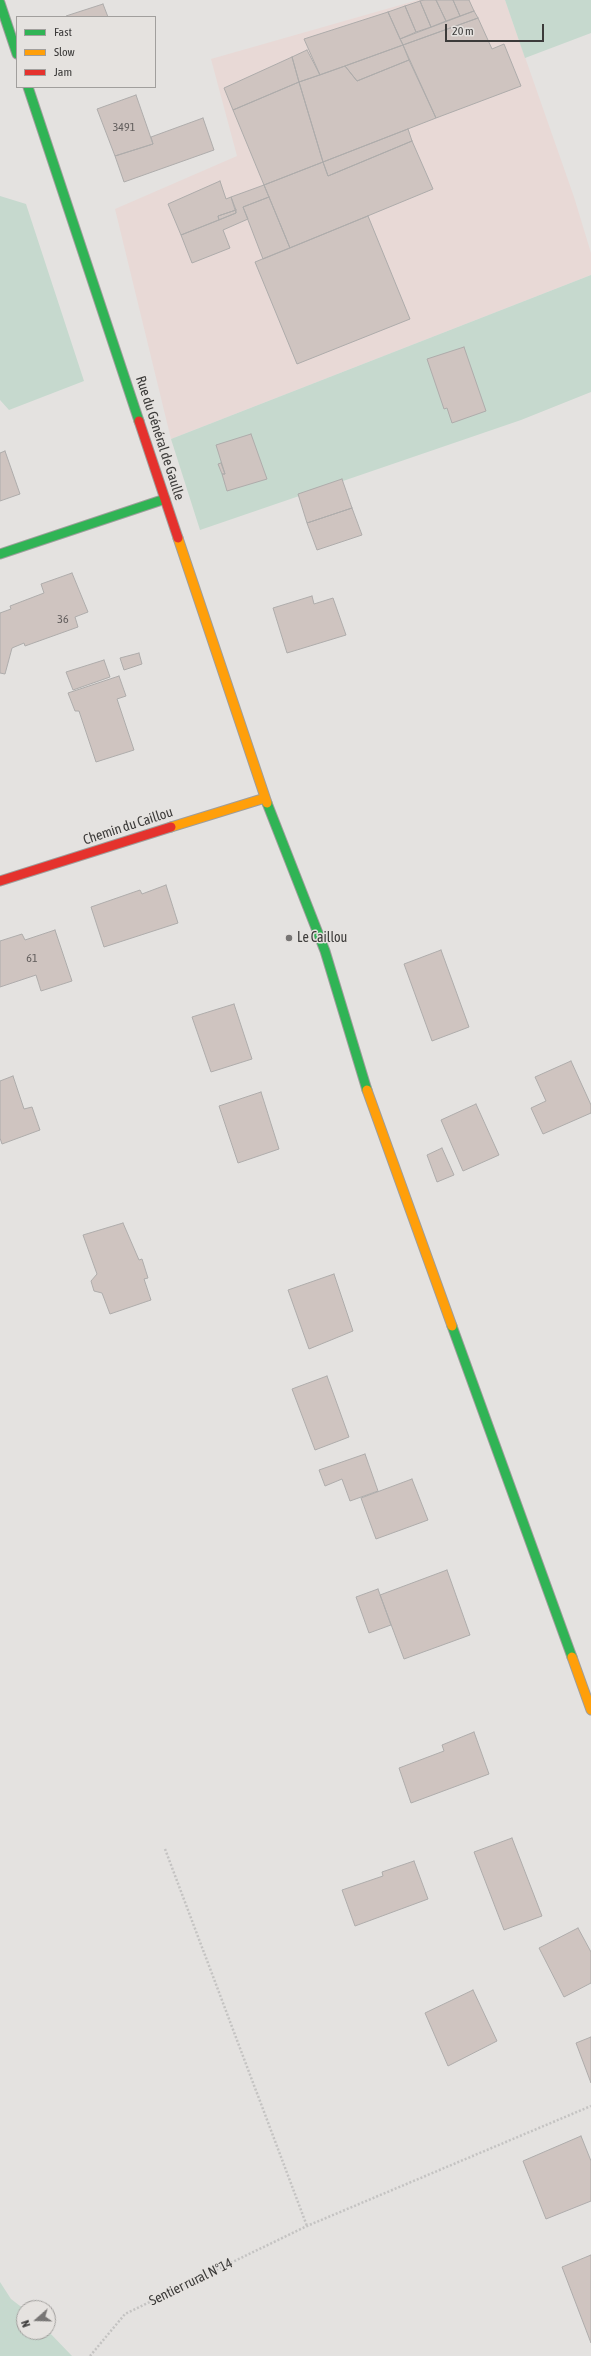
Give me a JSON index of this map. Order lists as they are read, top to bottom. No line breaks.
{"streets":{"main road":["Rue du Général de Gaulle","Chemin du Caillou"],"path":["Sentier rural N°14"]},"crossings":[["Rue du Général de Gaulle","Chemin du Caillou"]],"places":["Le Caillou"],"house_numbers":["3491","36","61"],"legend":["Fast","Slow","Jam"],"scale_bar":"20 m","north":"left"}
